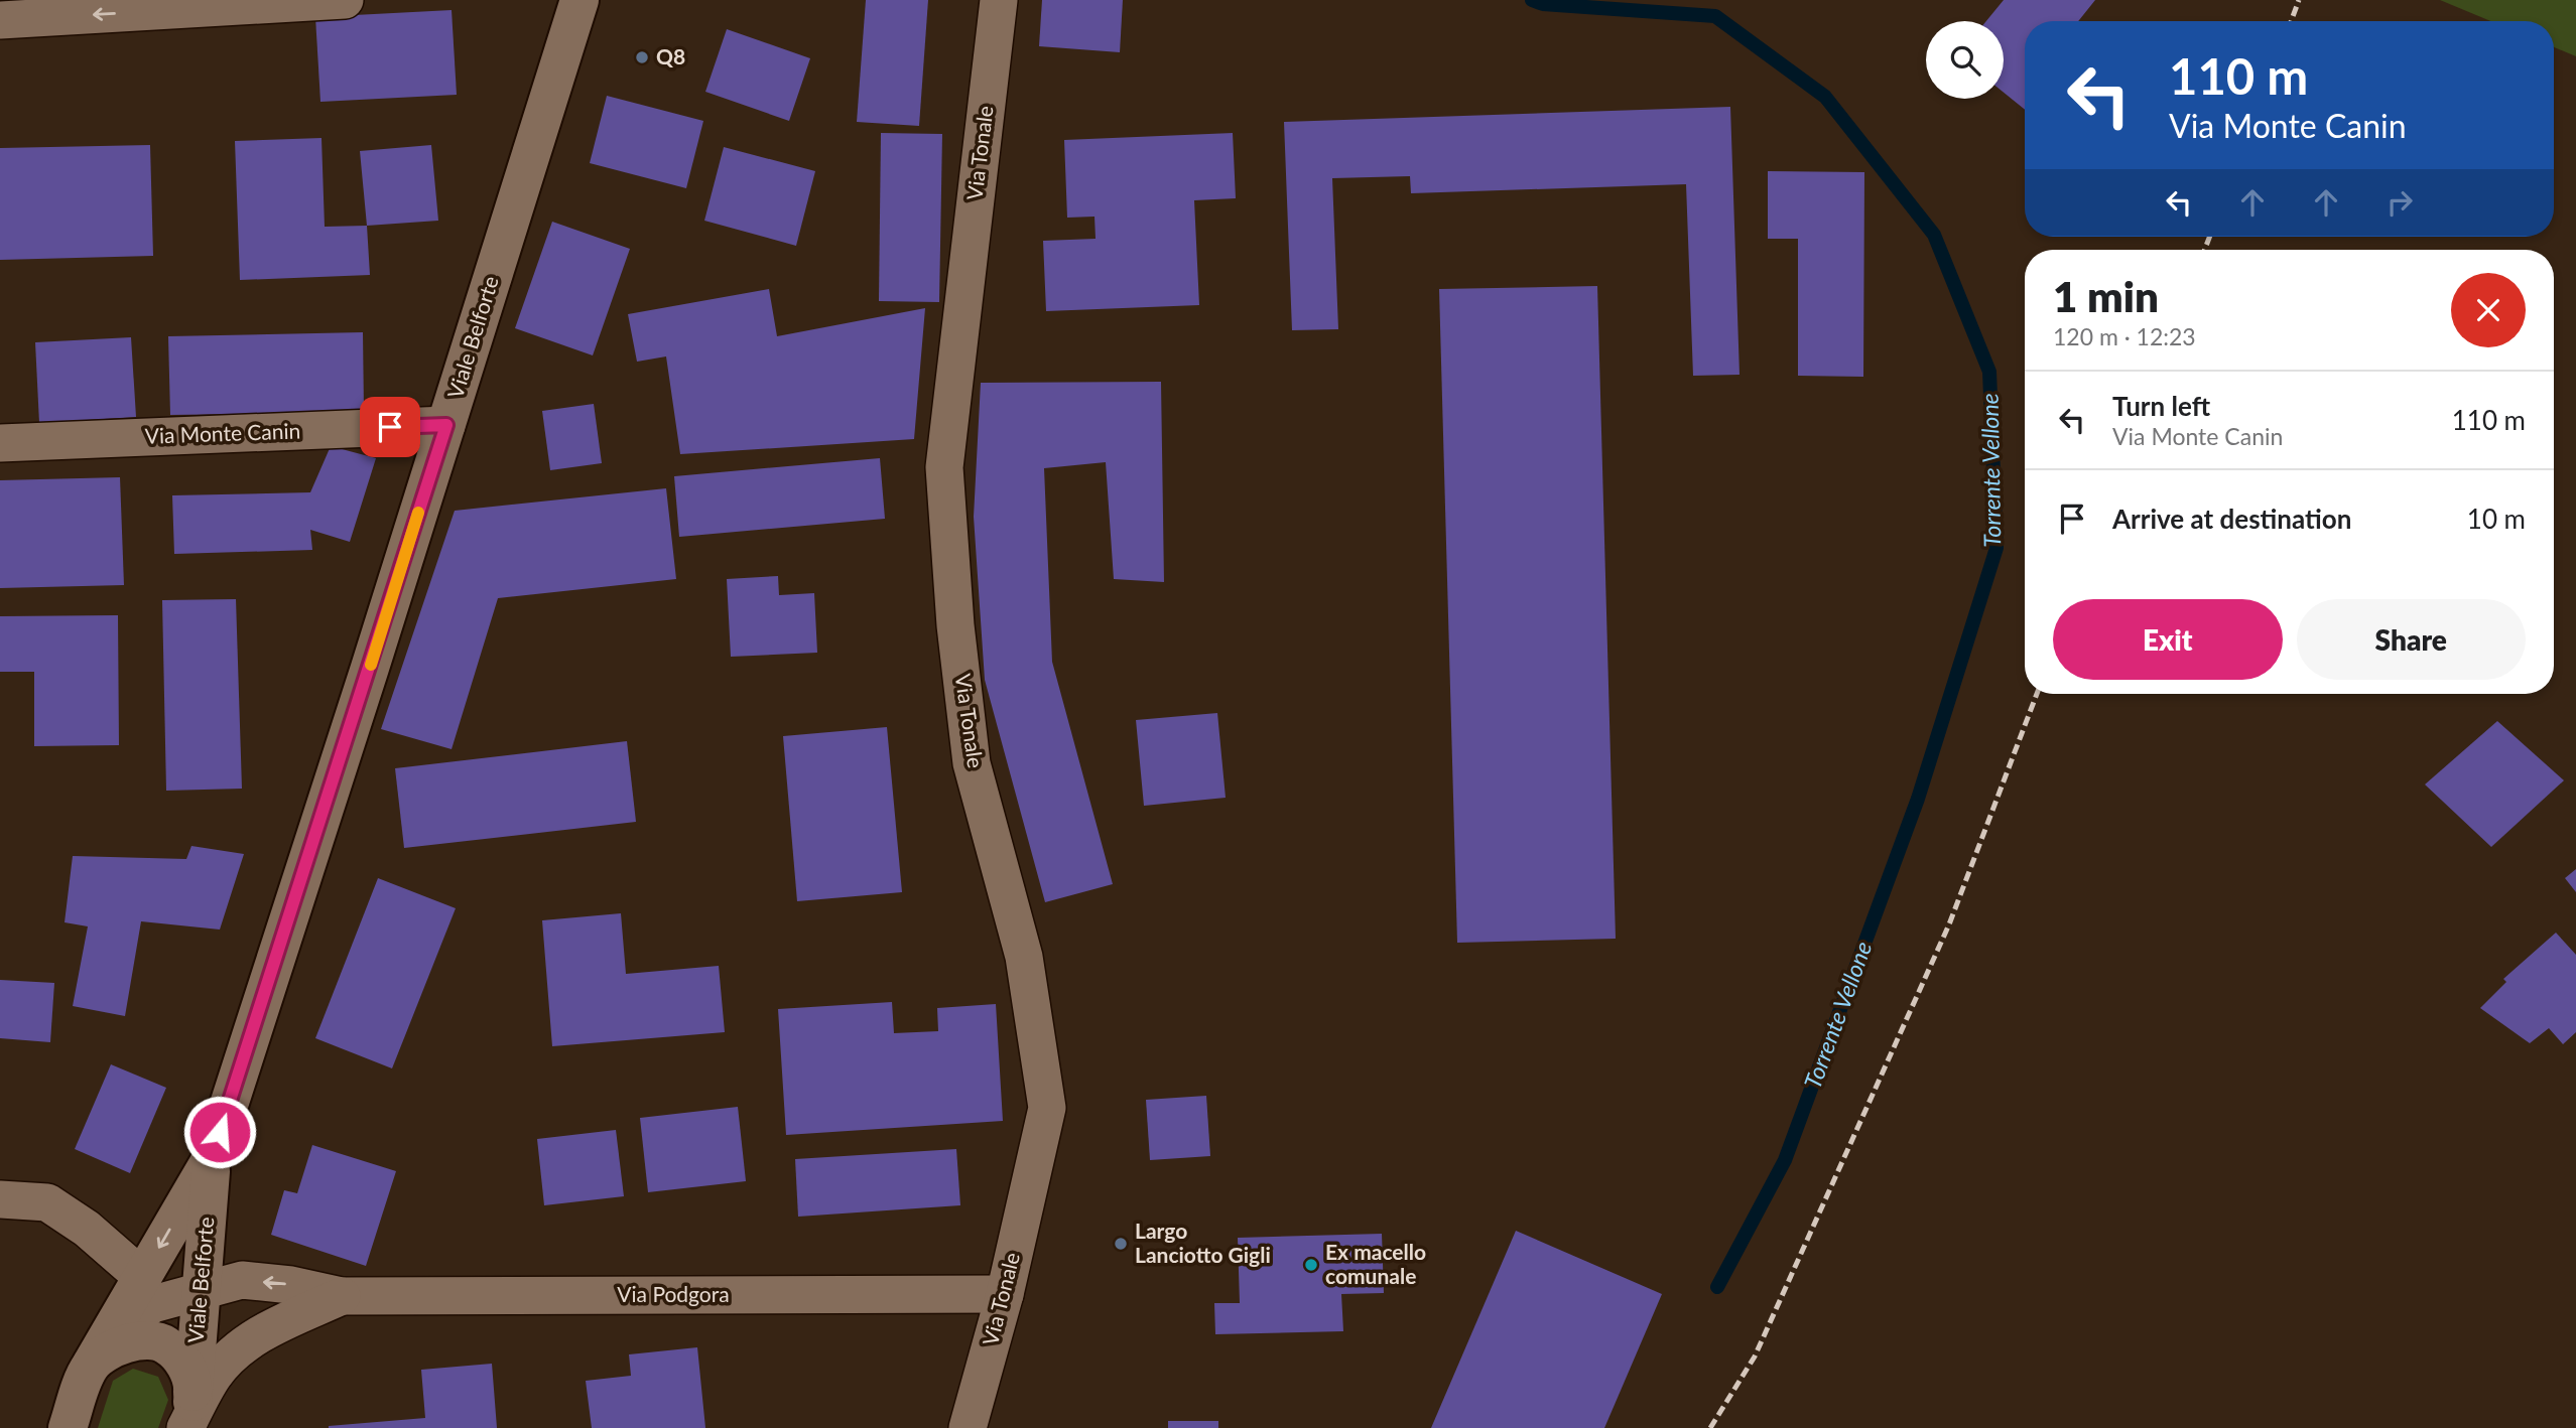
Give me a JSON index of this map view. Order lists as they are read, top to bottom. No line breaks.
{"streets":{"main road":["Viale Belforte"],"street":["Via Tonale","Via Monte Canin","Via Podgora"]},"crossings":[["Via Tonale","Via Podgora"],["Viale Belforte","Via Monte Canin"],["Viale Belforte","Via Podgora"]],"water":["Torrente Vellone"],"places":["Q8","Largo Lanciotto Gigli","Ex macello comunale"],"page":{"turn":["110 m","Via Monte Canin"],"heading":["1 min","120 m · 12:23"],"list":[{"name":"Turn left","note":"Via Monte Canin","value":"110 m"},{"name":"Arrive at destination","value":"10 m"}],"buttons":["Exit","Share"]}}
